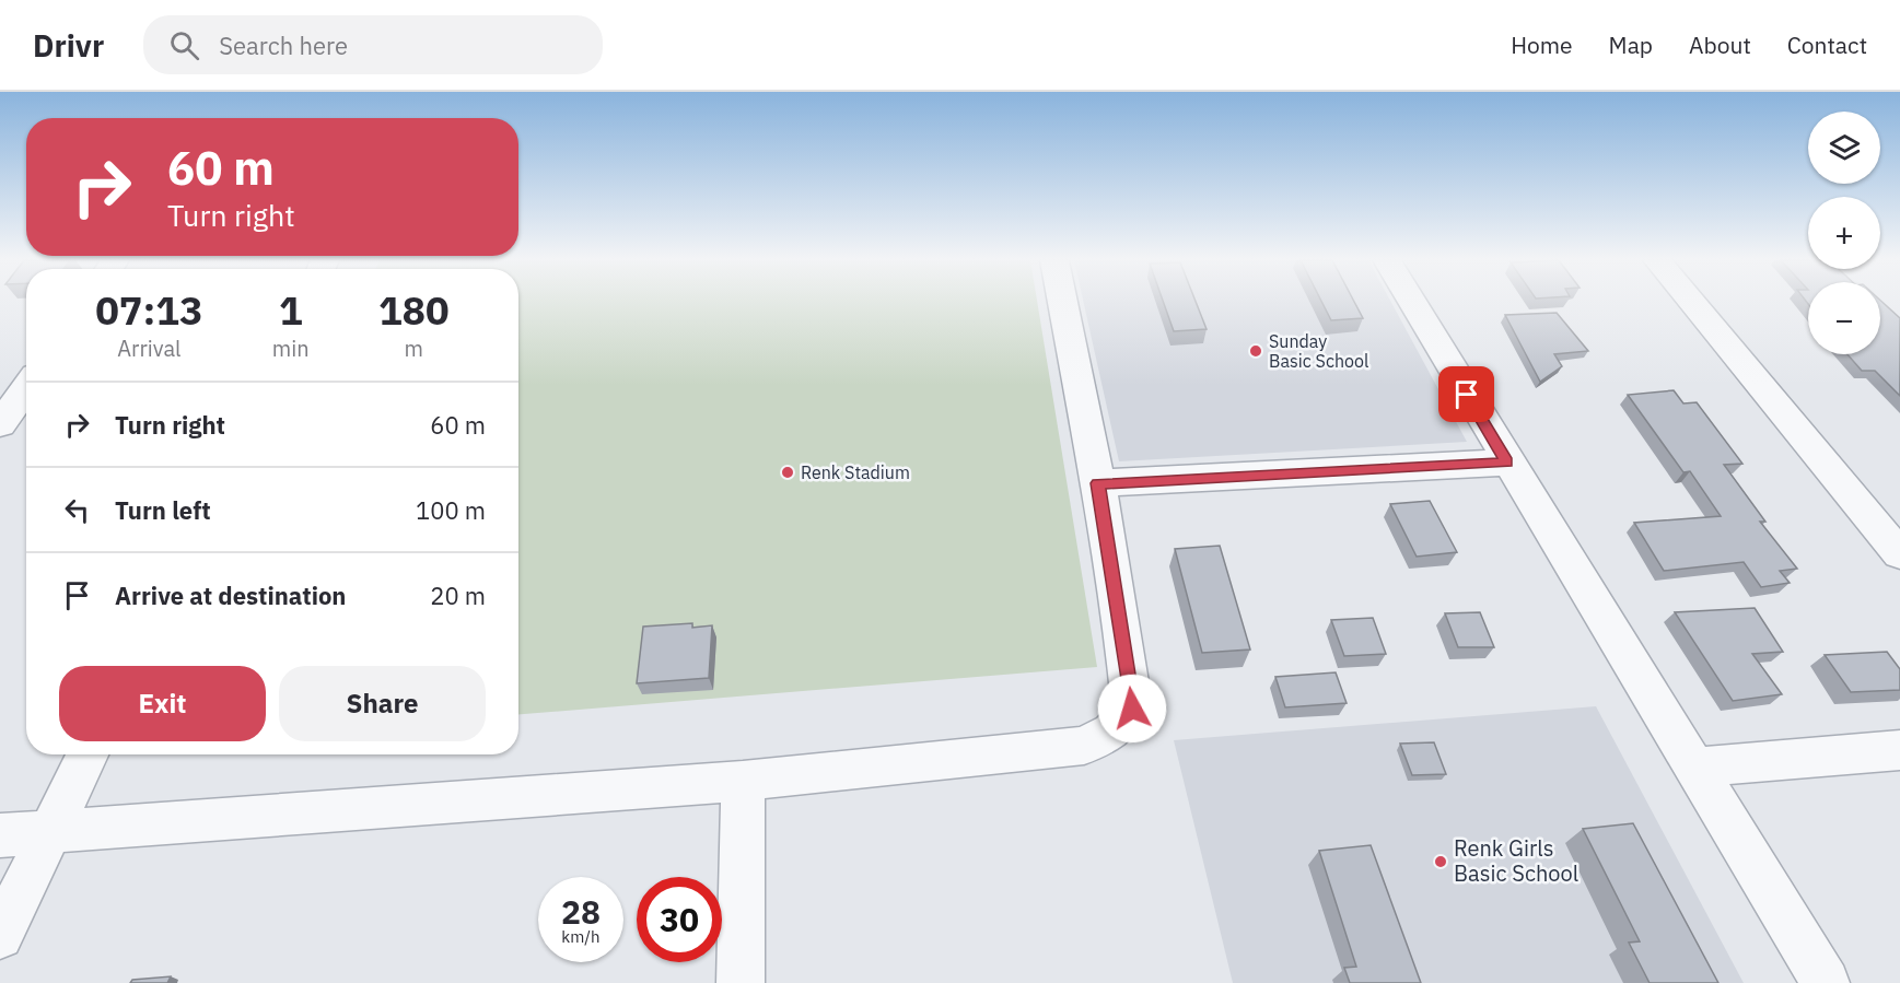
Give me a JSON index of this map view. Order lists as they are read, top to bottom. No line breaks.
{"places":["Sunday Basic School","Renk Stadium","Renk Girls Basic School"],"page":{"header":"Drivr","search":"Search here","nav":["Home","Map","About","Contact"],"map_buttons":["+","−"],"turn":["60 m","Turn right"],"eta":["07:13","Arrival","1","min","180","m"],"list":[{"name":"Turn right","value":"60 m"},{"name":"Turn left","value":"100 m"},{"name":"Arrive at destination","value":"20 m"}],"buttons":["Exit","Share"],"speed":"28 km/h","limit":"30"}}
